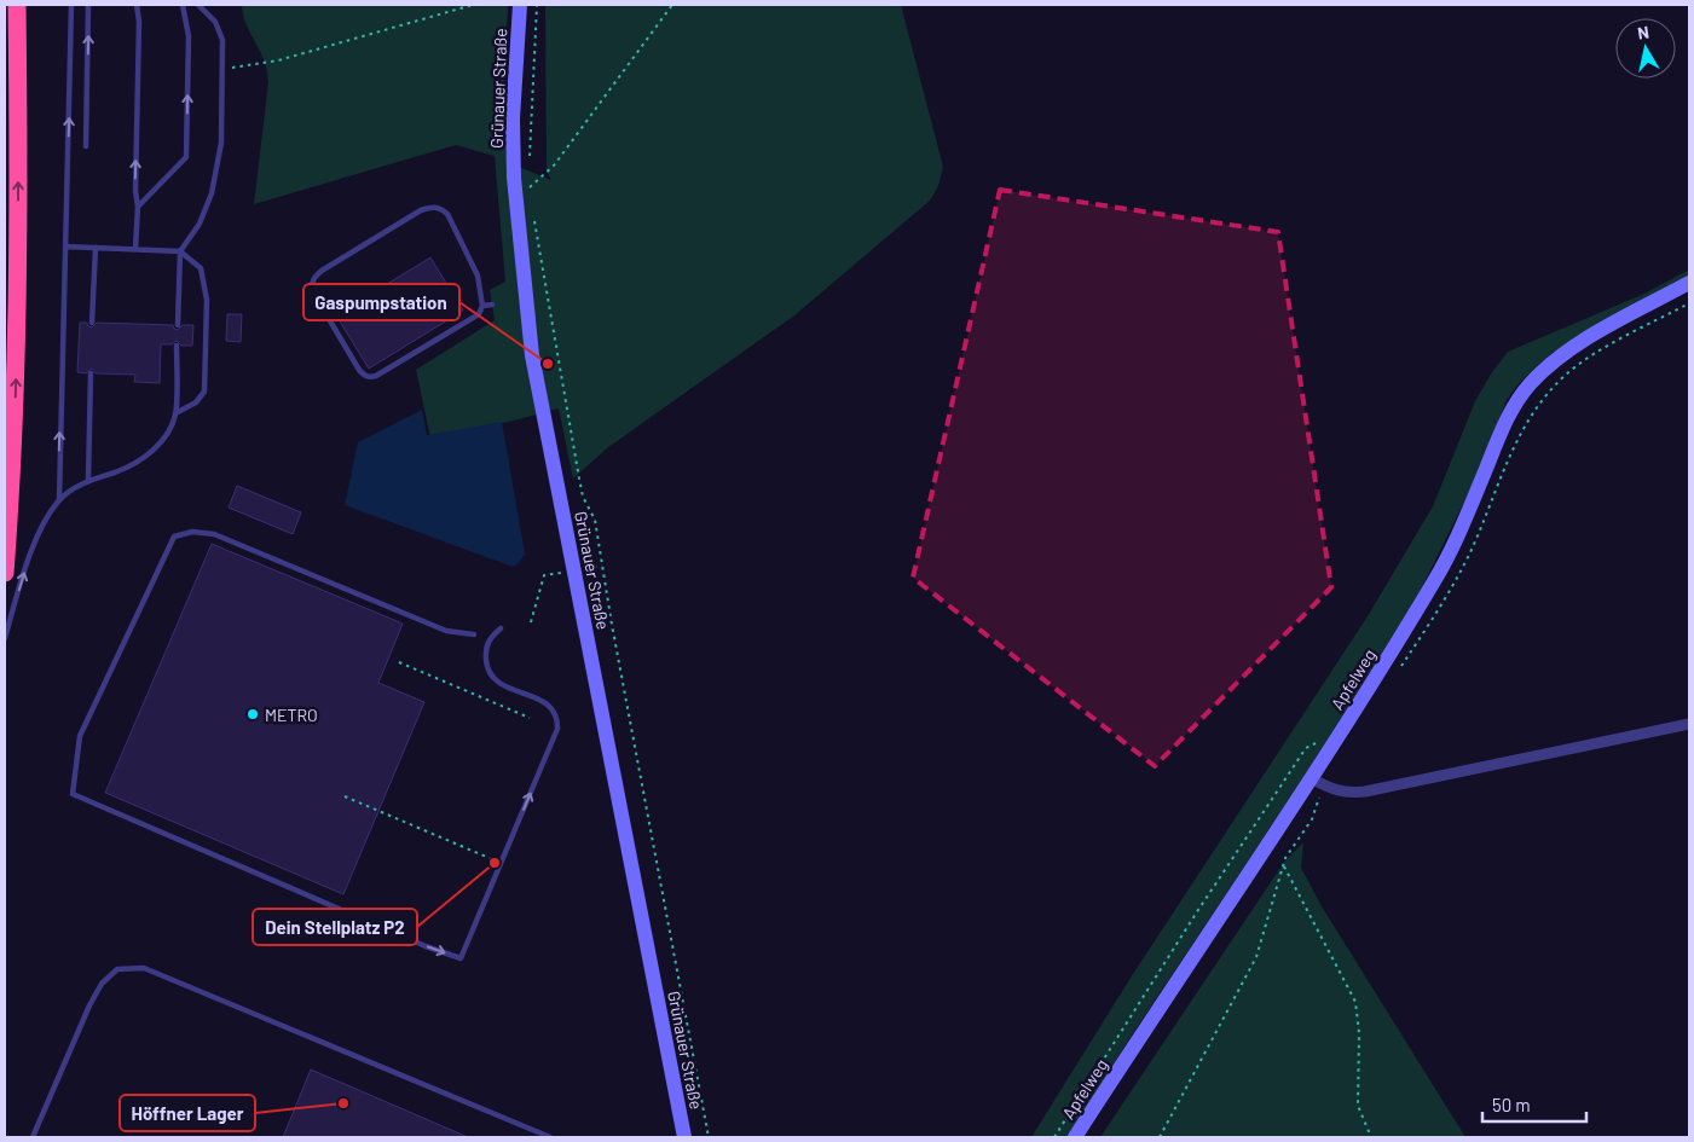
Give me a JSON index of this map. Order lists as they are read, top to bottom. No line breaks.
{"streets":{"main road":["Grünauer Straße","Apfelweg"]},"places":["Gaspumpstation","METRO","Dein Stellplatz P2","Höffner Lager"],"scale_bar":"50 m","north":"top"}
